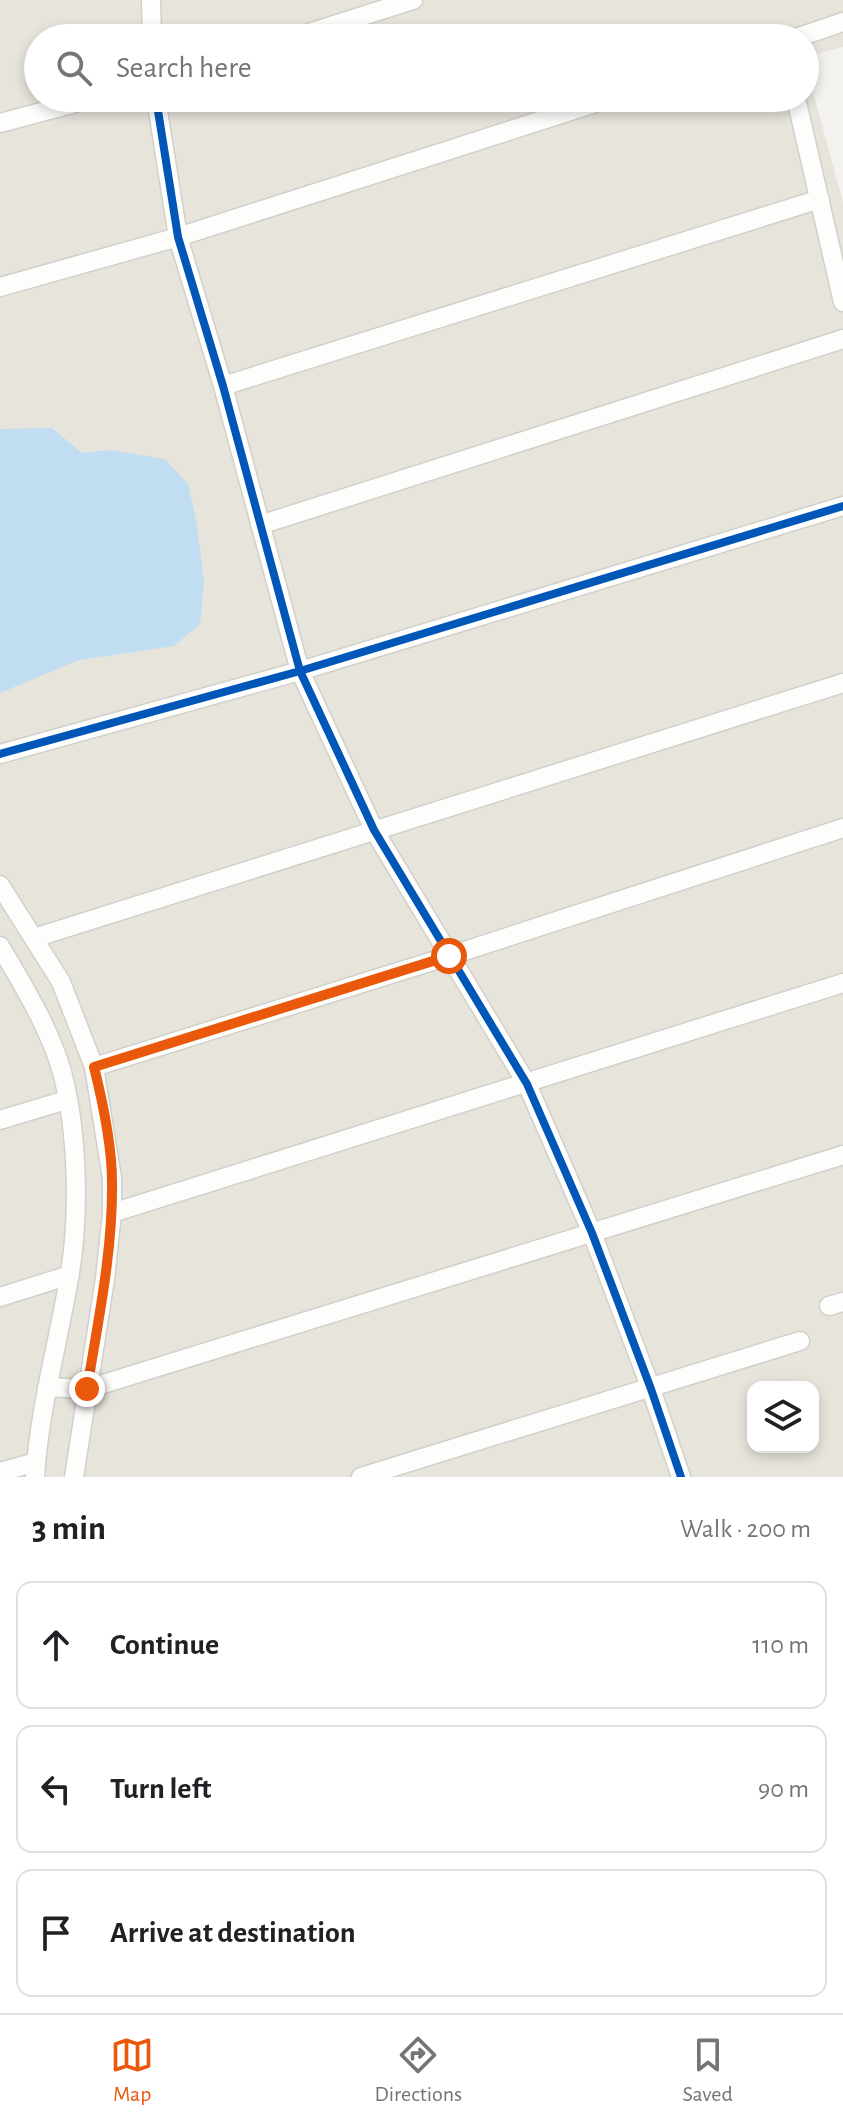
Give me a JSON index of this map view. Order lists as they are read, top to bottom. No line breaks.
{"page":{"search":"Search here","heading":["3 min","Walk · 200 m"],"list":[["Continue","110 m"],["Turn left","90 m"],"Arrive at destination"],"nav":["Map","Directions","Saved"]}}
